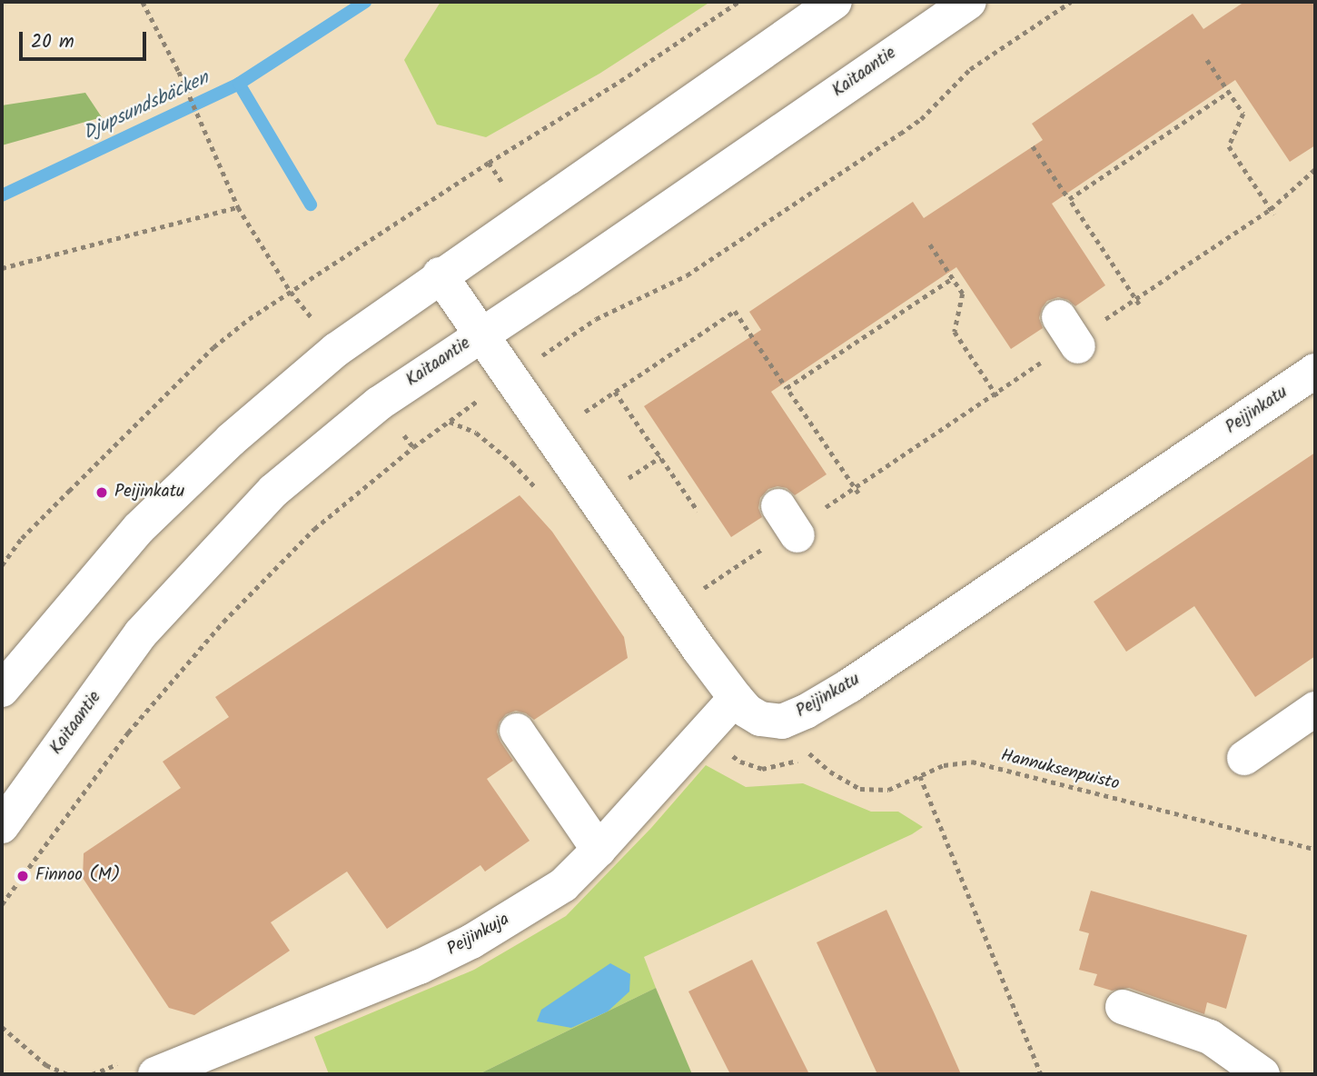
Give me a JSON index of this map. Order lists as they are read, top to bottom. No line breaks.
{"streets":{"main road":["Kaitaantie","Peijinkatu","Peijinkuja"],"path":["Hannuksenpuisto"]},"crossings":[["Kaitaantie","Peijinkatu"],["Peijinkatu","Peijinkuja"]],"water":["Djupsundsbäcken"],"places":["Peijinkatu","Finnoo (M)"],"scale_bar":"20 m"}
